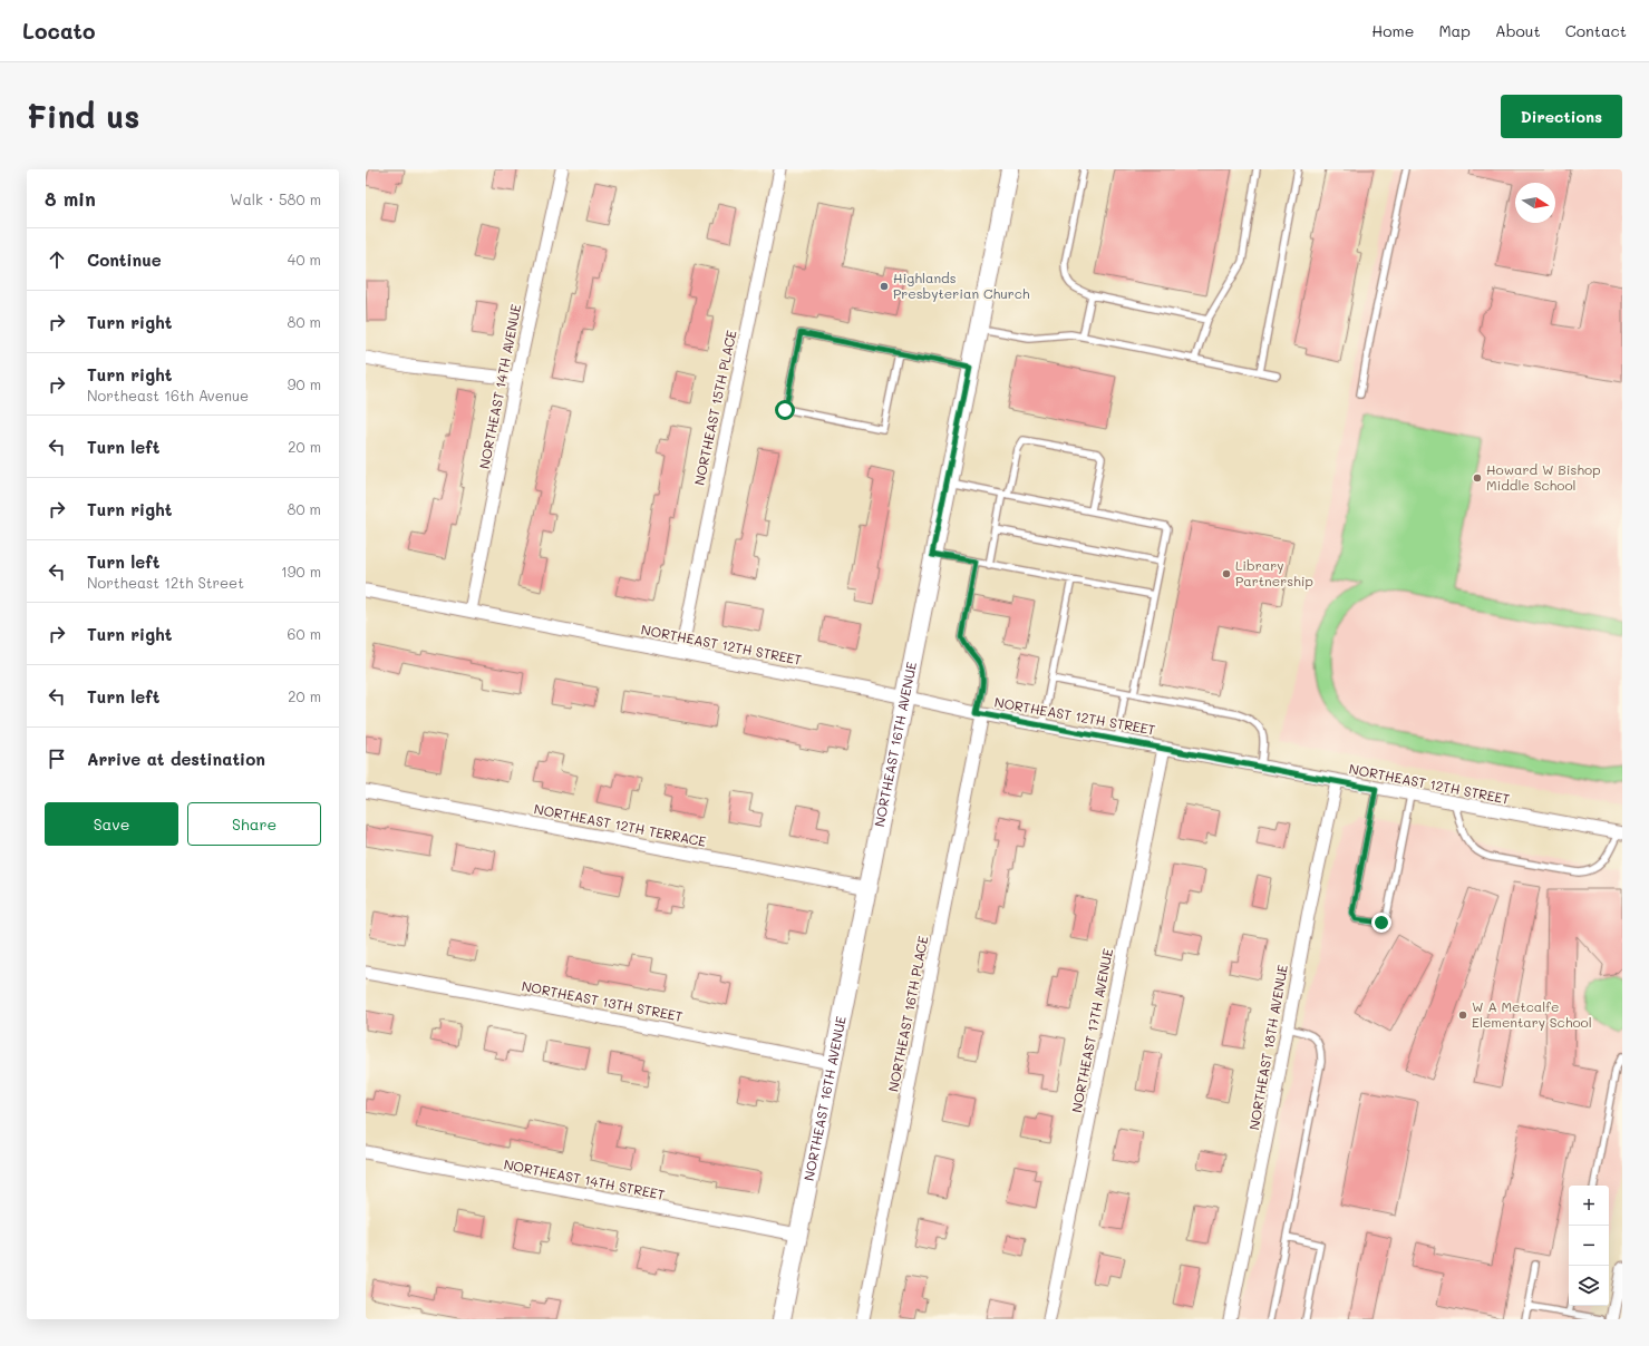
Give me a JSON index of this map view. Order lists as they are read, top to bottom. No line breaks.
{"streets":{"street":["NORTHEAST 14TH AVENUE","NORTHEAST 15TH PLACE","NORTHEAST 12TH STREET","NORTHEAST 16TH AVENUE","NORTHEAST 12TH TERRACE","NORTHEAST 13TH STREET","NORTHEAST 16TH PLACE","NORTHEAST 17TH AVENUE","NORTHEAST 18TH AVENUE","NORTHEAST 14TH STREET"]},"crossings":[["NORTHEAST 14TH AVENUE","NORTHEAST 12TH STREET"],["NORTHEAST 15TH PLACE","NORTHEAST 12TH STREET"],["NORTHEAST 12TH STREET","NORTHEAST 16TH AVENUE"],["NORTHEAST 12TH STREET","NORTHEAST 16TH PLACE"],["NORTHEAST 12TH STREET","NORTHEAST 17TH AVENUE"],["NORTHEAST 12TH STREET","NORTHEAST 18TH AVENUE"],["NORTHEAST 16TH AVENUE","NORTHEAST 12TH TERRACE"],["NORTHEAST 16TH AVENUE","NORTHEAST 13TH STREET"],["NORTHEAST 16TH AVENUE","NORTHEAST 14TH STREET"]],"places":["Highlands Presbyterian Church","Howard W Bishop Middle School","Library Partnership","W A Metcalfe Elementary School"],"north":"right","page":{"header":"Locato","nav":["Home","Map","About","Contact"],"buttons":["Directions",["Save","Share"]],"title":"Find us","heading":["8 min","Walk · 580 m"],"list":[["Continue","40 m"],["Turn right","80 m"],["Turn right","Northeast 16th Avenue","90 m"],["Turn left","20 m"],["Turn right","80 m"],["Turn left","Northeast 12th Street","190 m"],["Turn right","60 m"],["Turn left","20 m"],"Arrive at destination"],"map_buttons":["+","−"]}}
